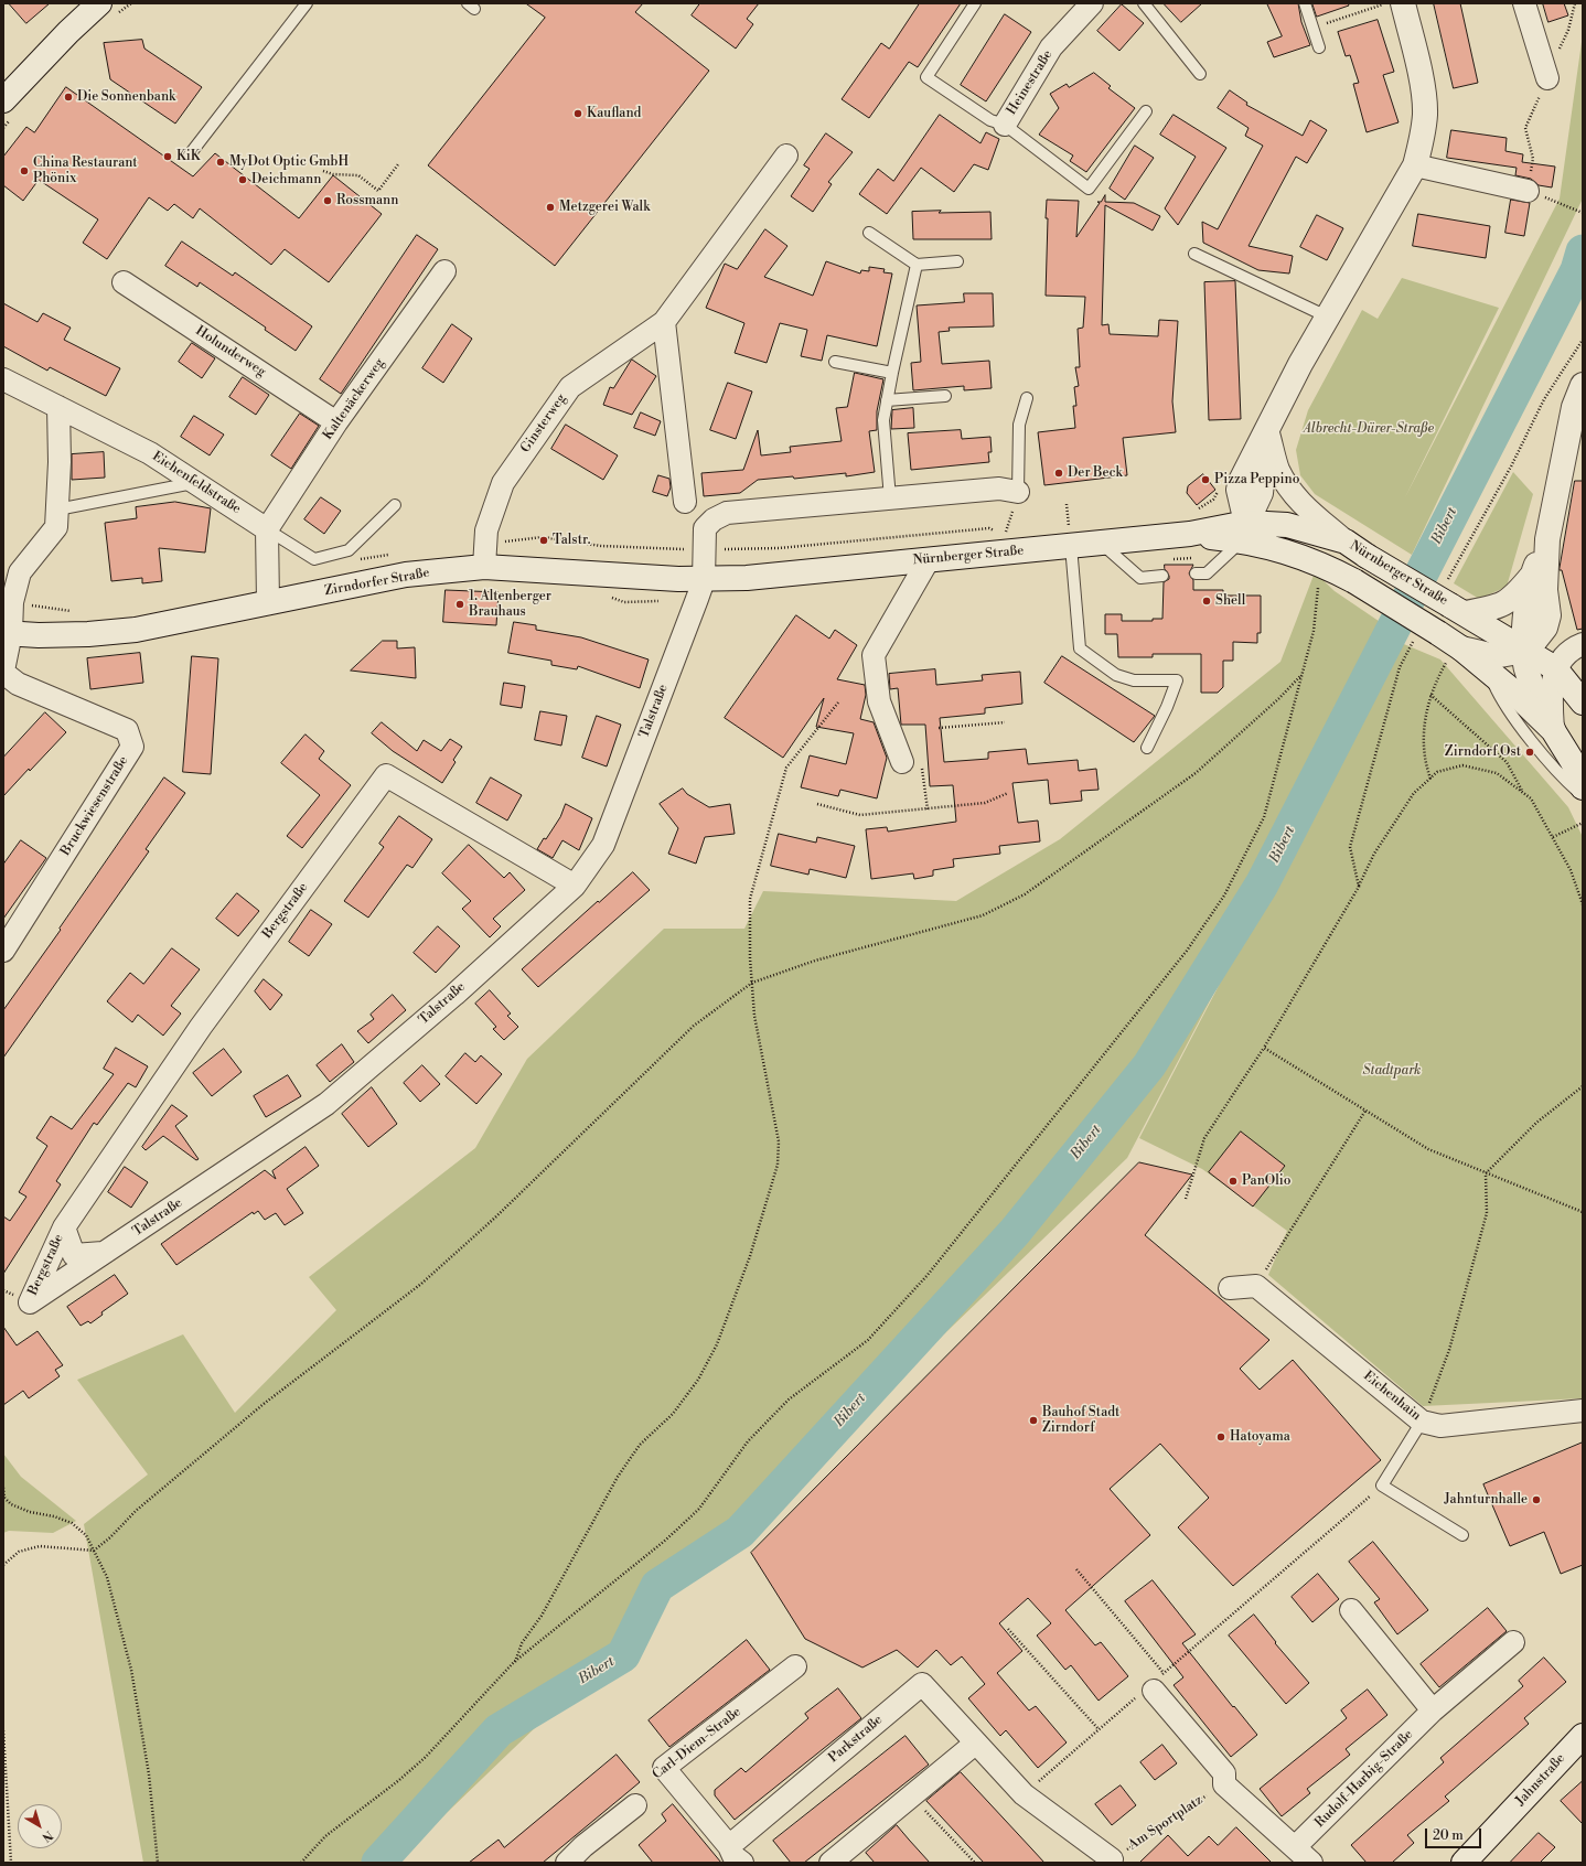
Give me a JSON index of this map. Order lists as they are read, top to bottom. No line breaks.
{"streets":{"main road":["Nürnberger Straße","Zirndorfer Straße","Jahnstraße"],"street":["Heinestraße","Holunderweg","Kaltenäckerweg","Ginsterweg","Eichenfeldstraße","Talstraße","Bruckwiesenstraße","Bergstraße","Eichenhain","Parkstraße","Carl-Diem-Straße","Rudolf-Harbig-Straße"],"path":["Am Sportplatz"]},"crossings":[["Holunderweg","Kaltenäckerweg"],["Kaltenäckerweg","Eichenfeldstraße"],["Ginsterweg","Zirndorfer Straße"],["Nürnberger Straße","Zirndorfer Straße"],["Zirndorfer Straße","Talstraße"],["Talstraße","Bergstraße"],["Parkstraße","Carl-Diem-Straße"],["Parkstraße","Am Sportplatz"]],"water":["Bibert"],"parks":["Albrecht-Dürer-Straße","Stadtpark"],"places":["Die Sonnenbank","Kaufland","KiK","MyDot Optic GmbH","China Restaurant Phönix","Deichmann","Rossmann","Metzgerei Walk","Der Beck","Pizza Peppino","Talstr.","Shell","1. Altenberger Brauhaus","Zirndorf Ost","PanOlio","Bauhof Stadt Zirndorf","Hatoyama","Jahnturnhalle"],"scale_bar":"20 m","north":"bottom right"}
